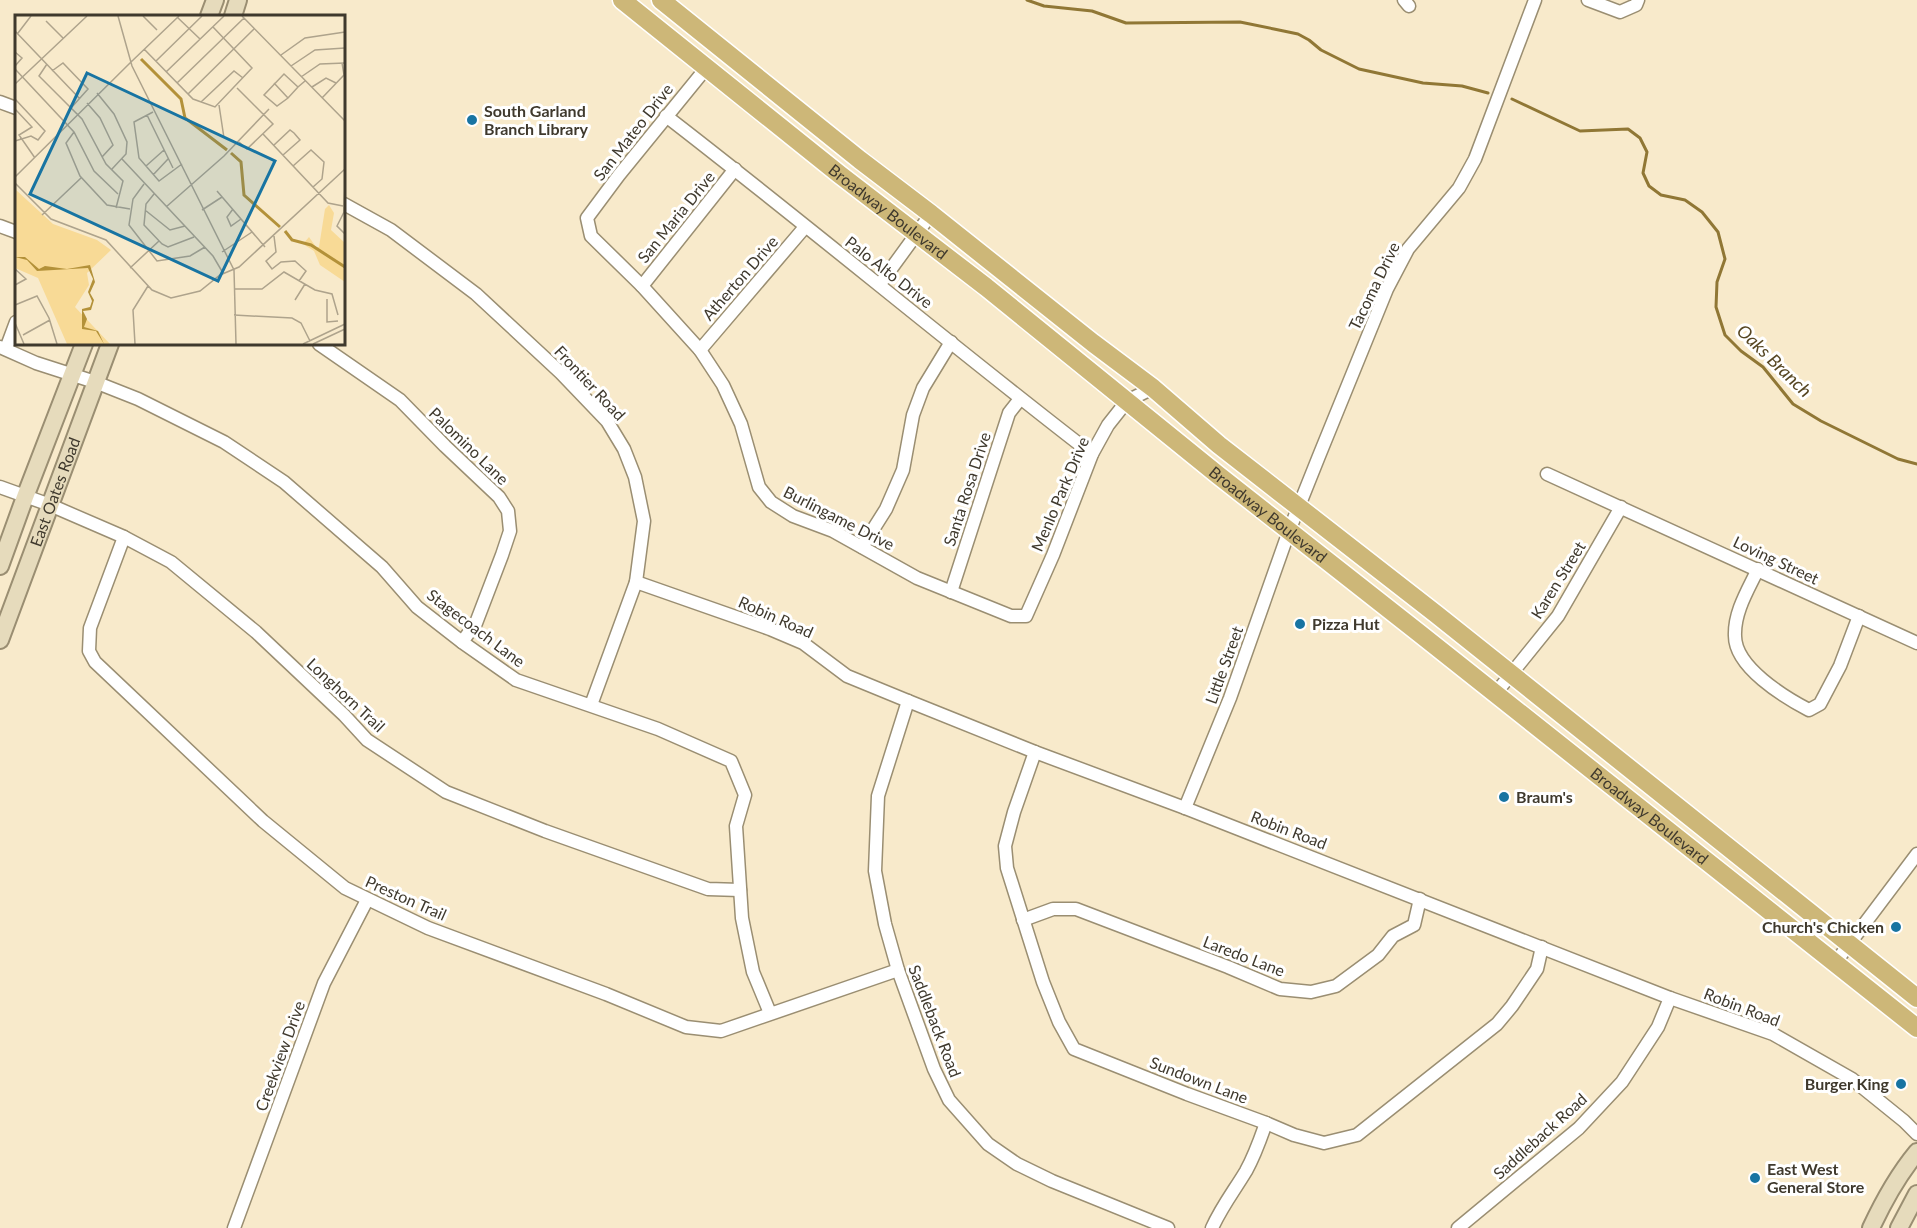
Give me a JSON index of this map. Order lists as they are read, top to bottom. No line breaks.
{"streets":{"main road":["Broadway Boulevard","East Oates Road"],"street":["San Mateo Drive","San Maria Drive","Palo Alto Drive","Atherton Drive","Tacoma Drive","Frontier Road","Palomino Lane","Santa Rosa Drive","Menlo Park Drive","Burlingame Drive","Loving Street","Karen Street","Robin Road","Stagecoach Lane","Little Street","Longhorn Trail","Preston Trail","Laredo Lane","Saddleback Road","Creekview Drive","Sundown Lane"]},"crossings":[["San Mateo Drive","Broadway Boulevard"],["San Mateo Drive","Palo Alto Drive"],["San Mateo Drive","Burlingame Drive"],["Broadway Boulevard","Tacoma Drive"],["Broadway Boulevard","Menlo Park Drive"],["Broadway Boulevard","Karen Street"],["Broadway Boulevard","Little Street"],["San Maria Drive","Palo Alto Drive"],["San Maria Drive","Burlingame Drive"],["Palo Alto Drive","Atherton Drive"],["Palo Alto Drive","Santa Rosa Drive"],["Palo Alto Drive","Menlo Park Drive"],["Atherton Drive","Burlingame Drive"],["Tacoma Drive","Little Street"],["Frontier Road","Robin Road"],["Frontier Road","Stagecoach Lane"],["Palomino Lane","Stagecoach Lane"],["Santa Rosa Drive","Burlingame Drive"],["East Oates Road","Stagecoach Lane"],["East Oates Road","Longhorn Trail"],["Menlo Park Drive","Burlingame Drive"],["Loving Street","Karen Street"],["Robin Road","Little Street"],["Robin Road","Laredo Lane"],["Robin Road","Saddleback Road"],["Robin Road","Sundown Lane"],["Stagecoach Lane","Longhorn Trail"],["Stagecoach Lane","Preston Trail"],["Longhorn Trail","Preston Trail"],["Preston Trail","Saddleback Road"],["Preston Trail","Creekview Drive"],["Laredo Lane","Sundown Lane"]],"water":["Oaks Branch"],"places":["South Garland Branch Library","Pizza Hut","Braum's","Church's Chicken","Burger King","East West General Store"]}
